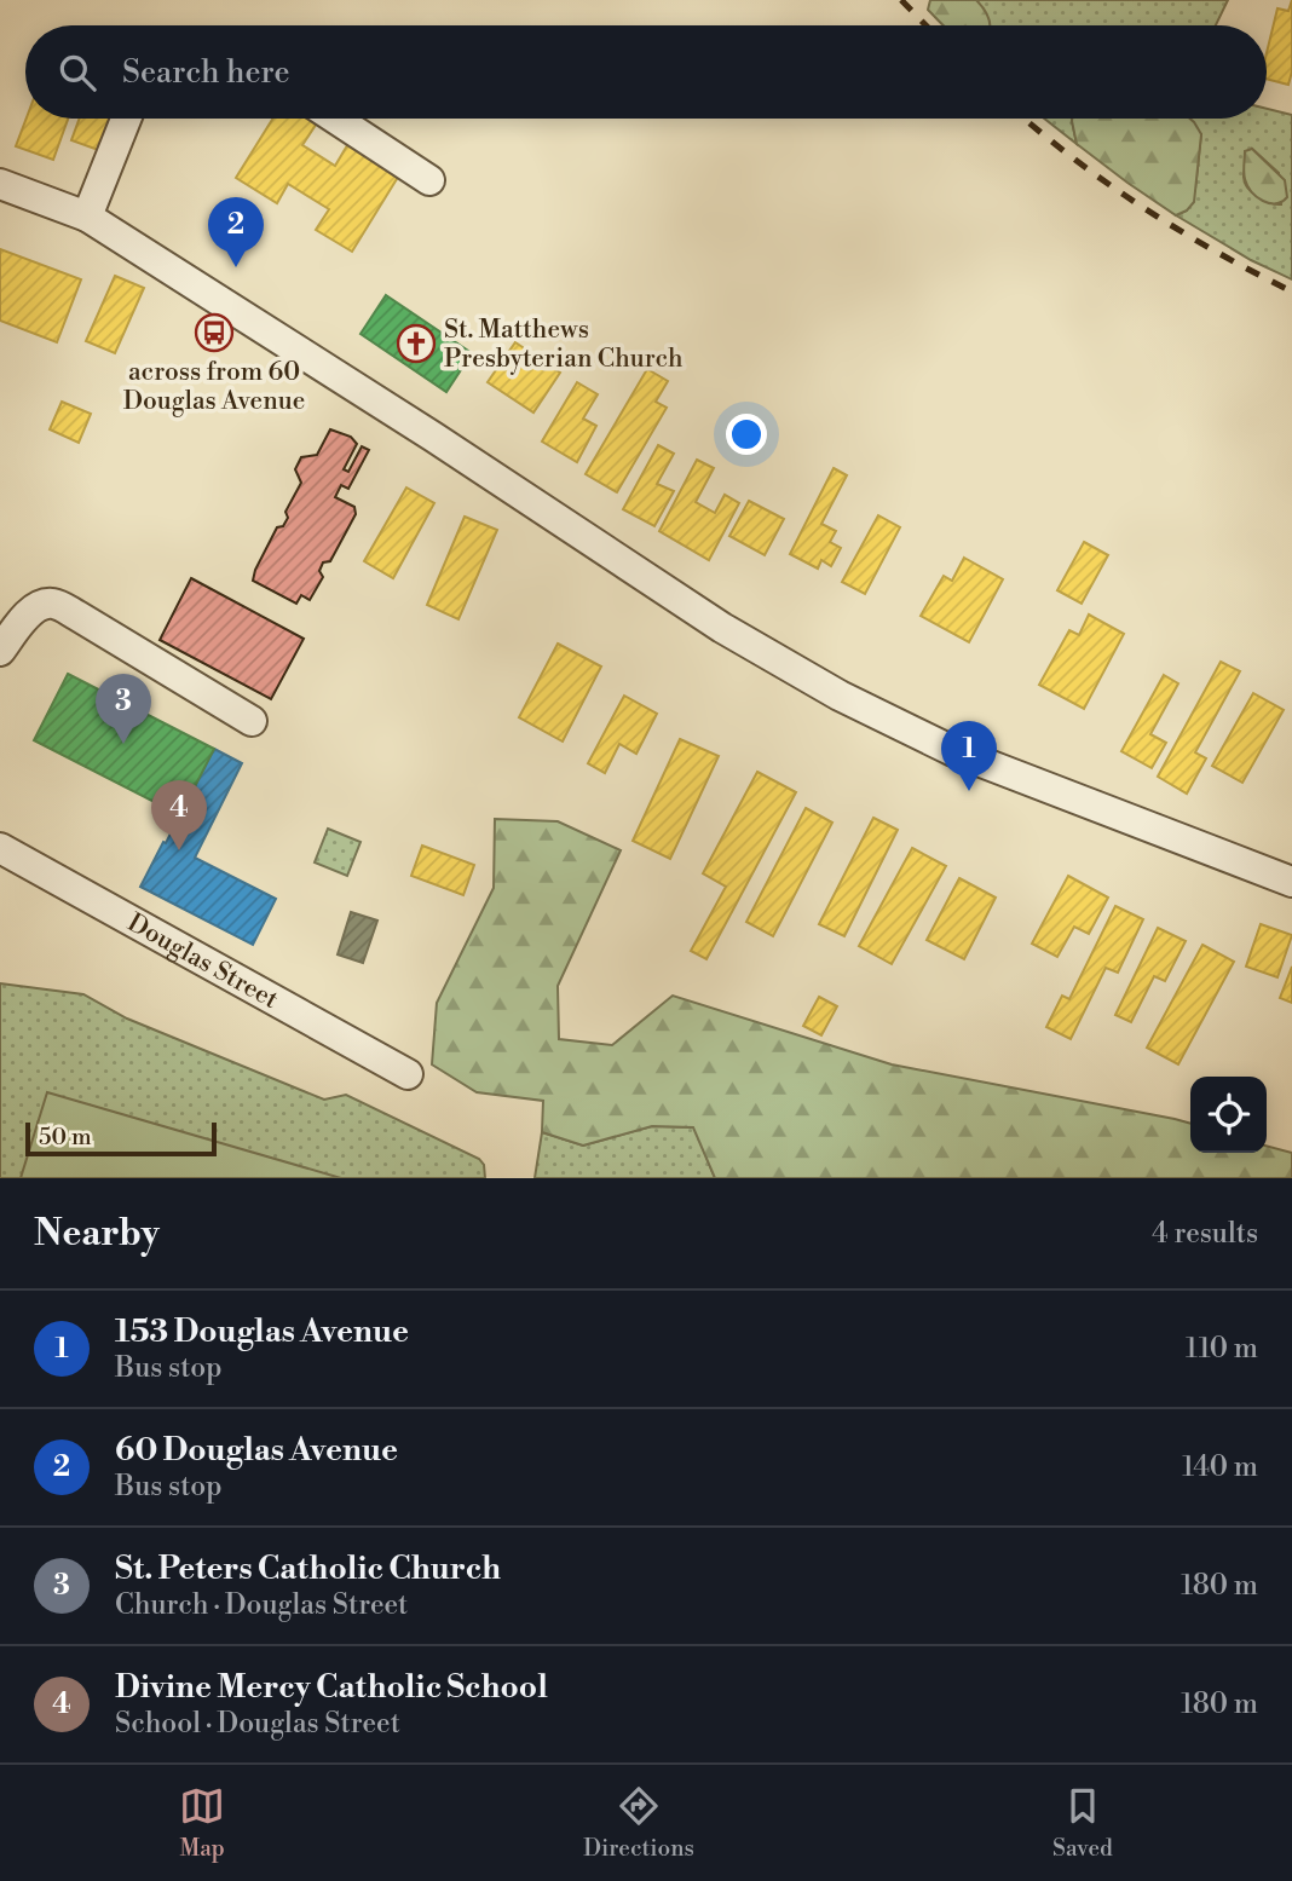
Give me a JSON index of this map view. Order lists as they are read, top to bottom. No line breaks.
{"streets":{"street":["Douglas Street"]},"places":{"bus stop":["across from 60 Douglas Avenue"],"church":["St. Matthews Presbyterian Church"]},"scale_bar":"50 m","page":{"search":"Search here","pins":["2","3","1","4"],"scale":"50 m","heading":["Nearby","4 results"],"list":[{"mark":"1","name":"153 Douglas Avenue","note":"Bus stop","value":"110 m"},{"mark":"2","name":"60 Douglas Avenue","note":"Bus stop","value":"140 m"},{"mark":"3","name":"St. Peters Catholic Church","note":"Church · Douglas Street","value":"180 m"},{"mark":"4","name":"Divine Mercy Catholic School","note":"School · Douglas Street","value":"180 m"}],"nav":["Map","Directions","Saved"]}}
